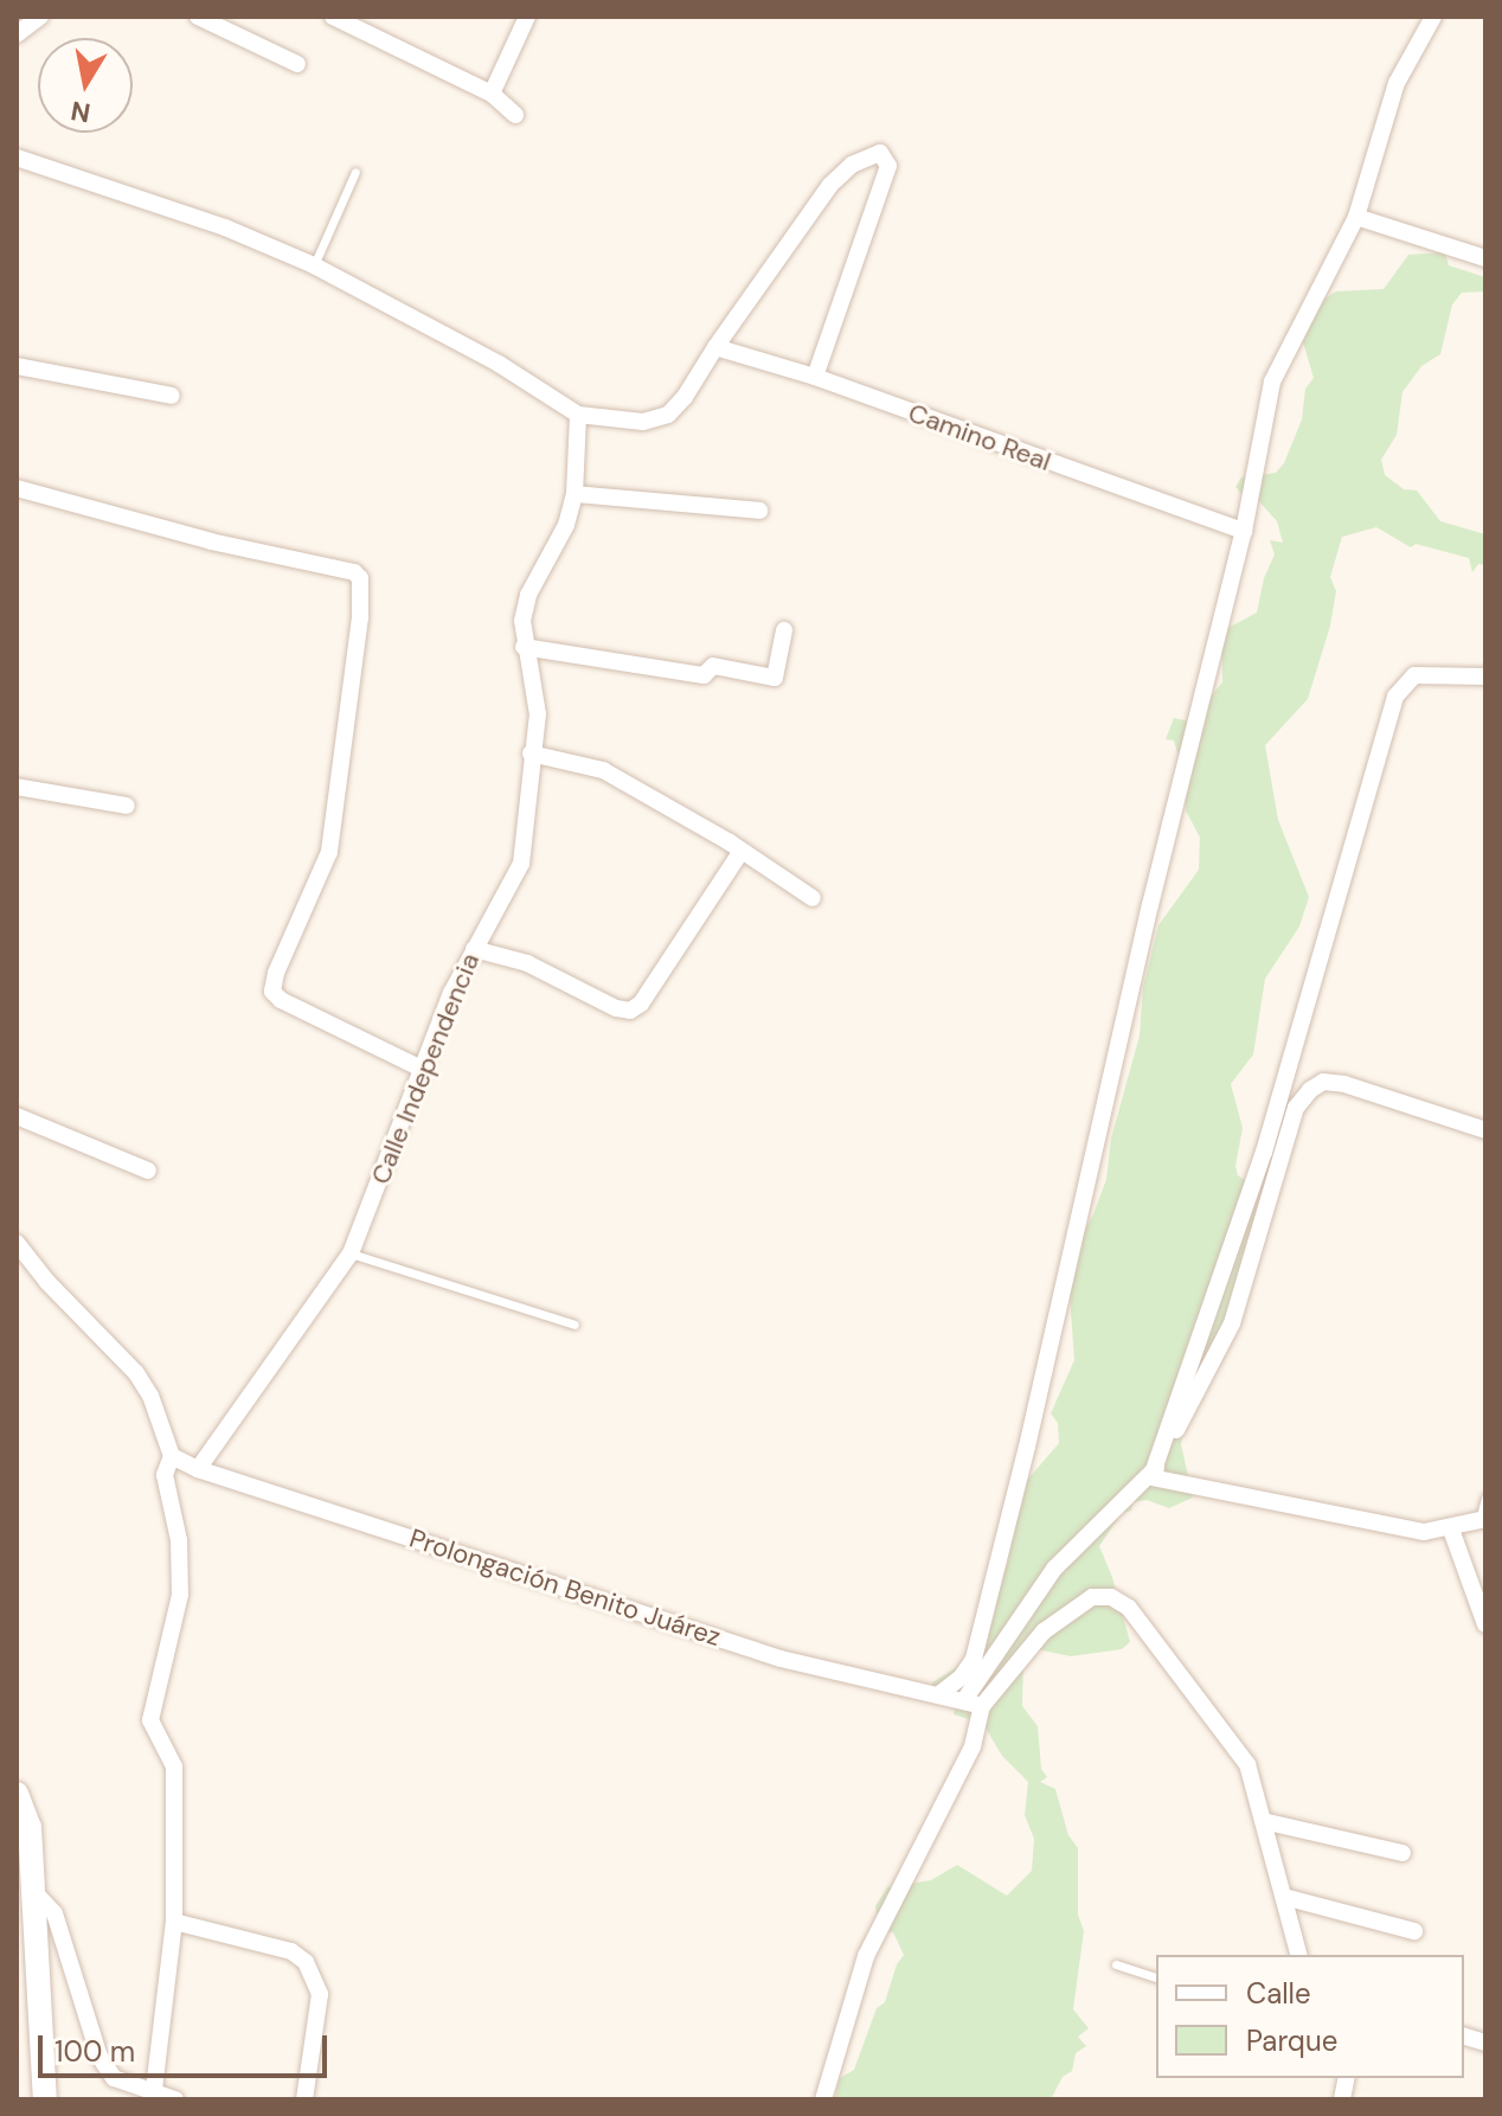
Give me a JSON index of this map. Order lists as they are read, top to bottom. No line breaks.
{"streets":{"street":["Camino Real","Calle Independencia","Prolongación Benito Juárez"]},"crossings":[["Calle Independencia","Prolongación Benito Juárez"]],"legend":["Calle","Parque"],"scale_bar":"100 m","north":"bottom"}
